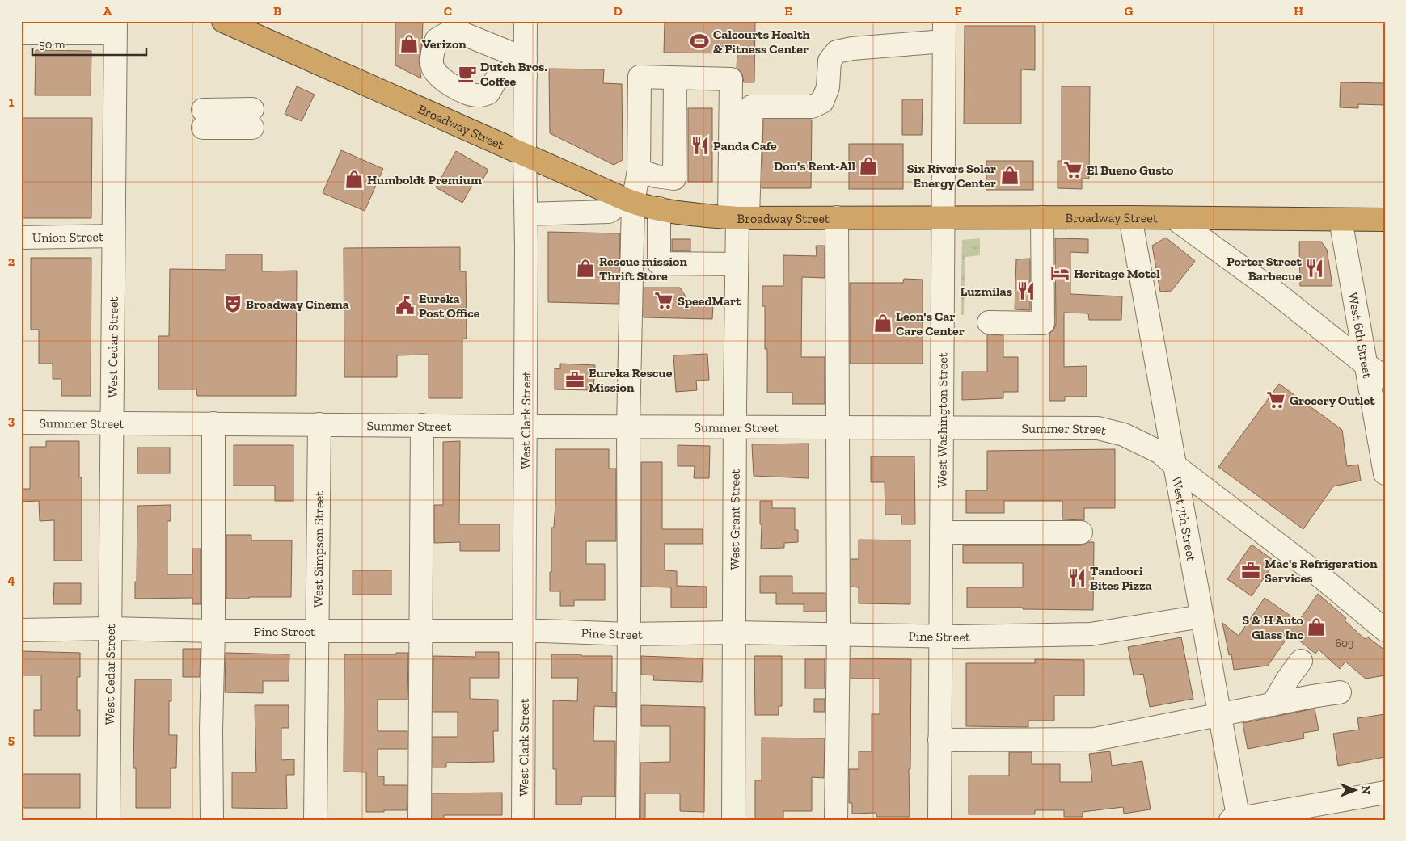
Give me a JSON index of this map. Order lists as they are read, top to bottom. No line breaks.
{"streets":{"highway":["Broadway Street"],"street":["Union Street","West 6th Street","West Cedar Street","West Clark Street","West Washington Street","Summer Street","West Grant Street","West 7th Street","West Simpson Street","Pine Street"]},"crossings":[["Broadway Street","West 6th Street"],["Broadway Street","West Clark Street"],["Broadway Street","West Washington Street"],["Broadway Street","West Grant Street"],["Broadway Street","West 7th Street"],["Union Street","West Cedar Street"],["West Cedar Street","Summer Street"],["West Cedar Street","Pine Street"],["West Clark Street","Summer Street"],["West Clark Street","Pine Street"],["West Washington Street","Summer Street"],["West Washington Street","Pine Street"],["Summer Street","West Grant Street"],["Summer Street","West 7th Street"],["Summer Street","West Simpson Street"],["West Grant Street","Pine Street"],["West 7th Street","Pine Street"],["West Simpson Street","Pine Street"]],"places":{"sports":["Calcourts Health & Fitness Center"],"shop":["Verizon","Don's Rent-All","Six Rivers Solar Energy Center","Humboldt Premium","Rescue mission Thrift Store","Leon's Car Care Center","S & H Auto Glass Inc"],"cafe":["Dutch Bros. Coffee"],"restaurant":["Panda Cafe","Porter Street Barbecue","Luzmilas","Tandoori Bites Pizza"],"supermarket":["El Bueno Gusto","SpeedMart","Grocery Outlet"],"hotel":["Heritage Motel"],"theatre":["Broadway Cinema"],"public building":["Eureka Post Office"],"office":["Eureka Rescue Mission","Mac's Refrigeration Services"]},"house_numbers":["609"],"scale_bar":"50 m","north":"right","grid":{"columns":["A","B","C","D","E","F","G","H"],"rows":["1","2","3","4","5"]}}
